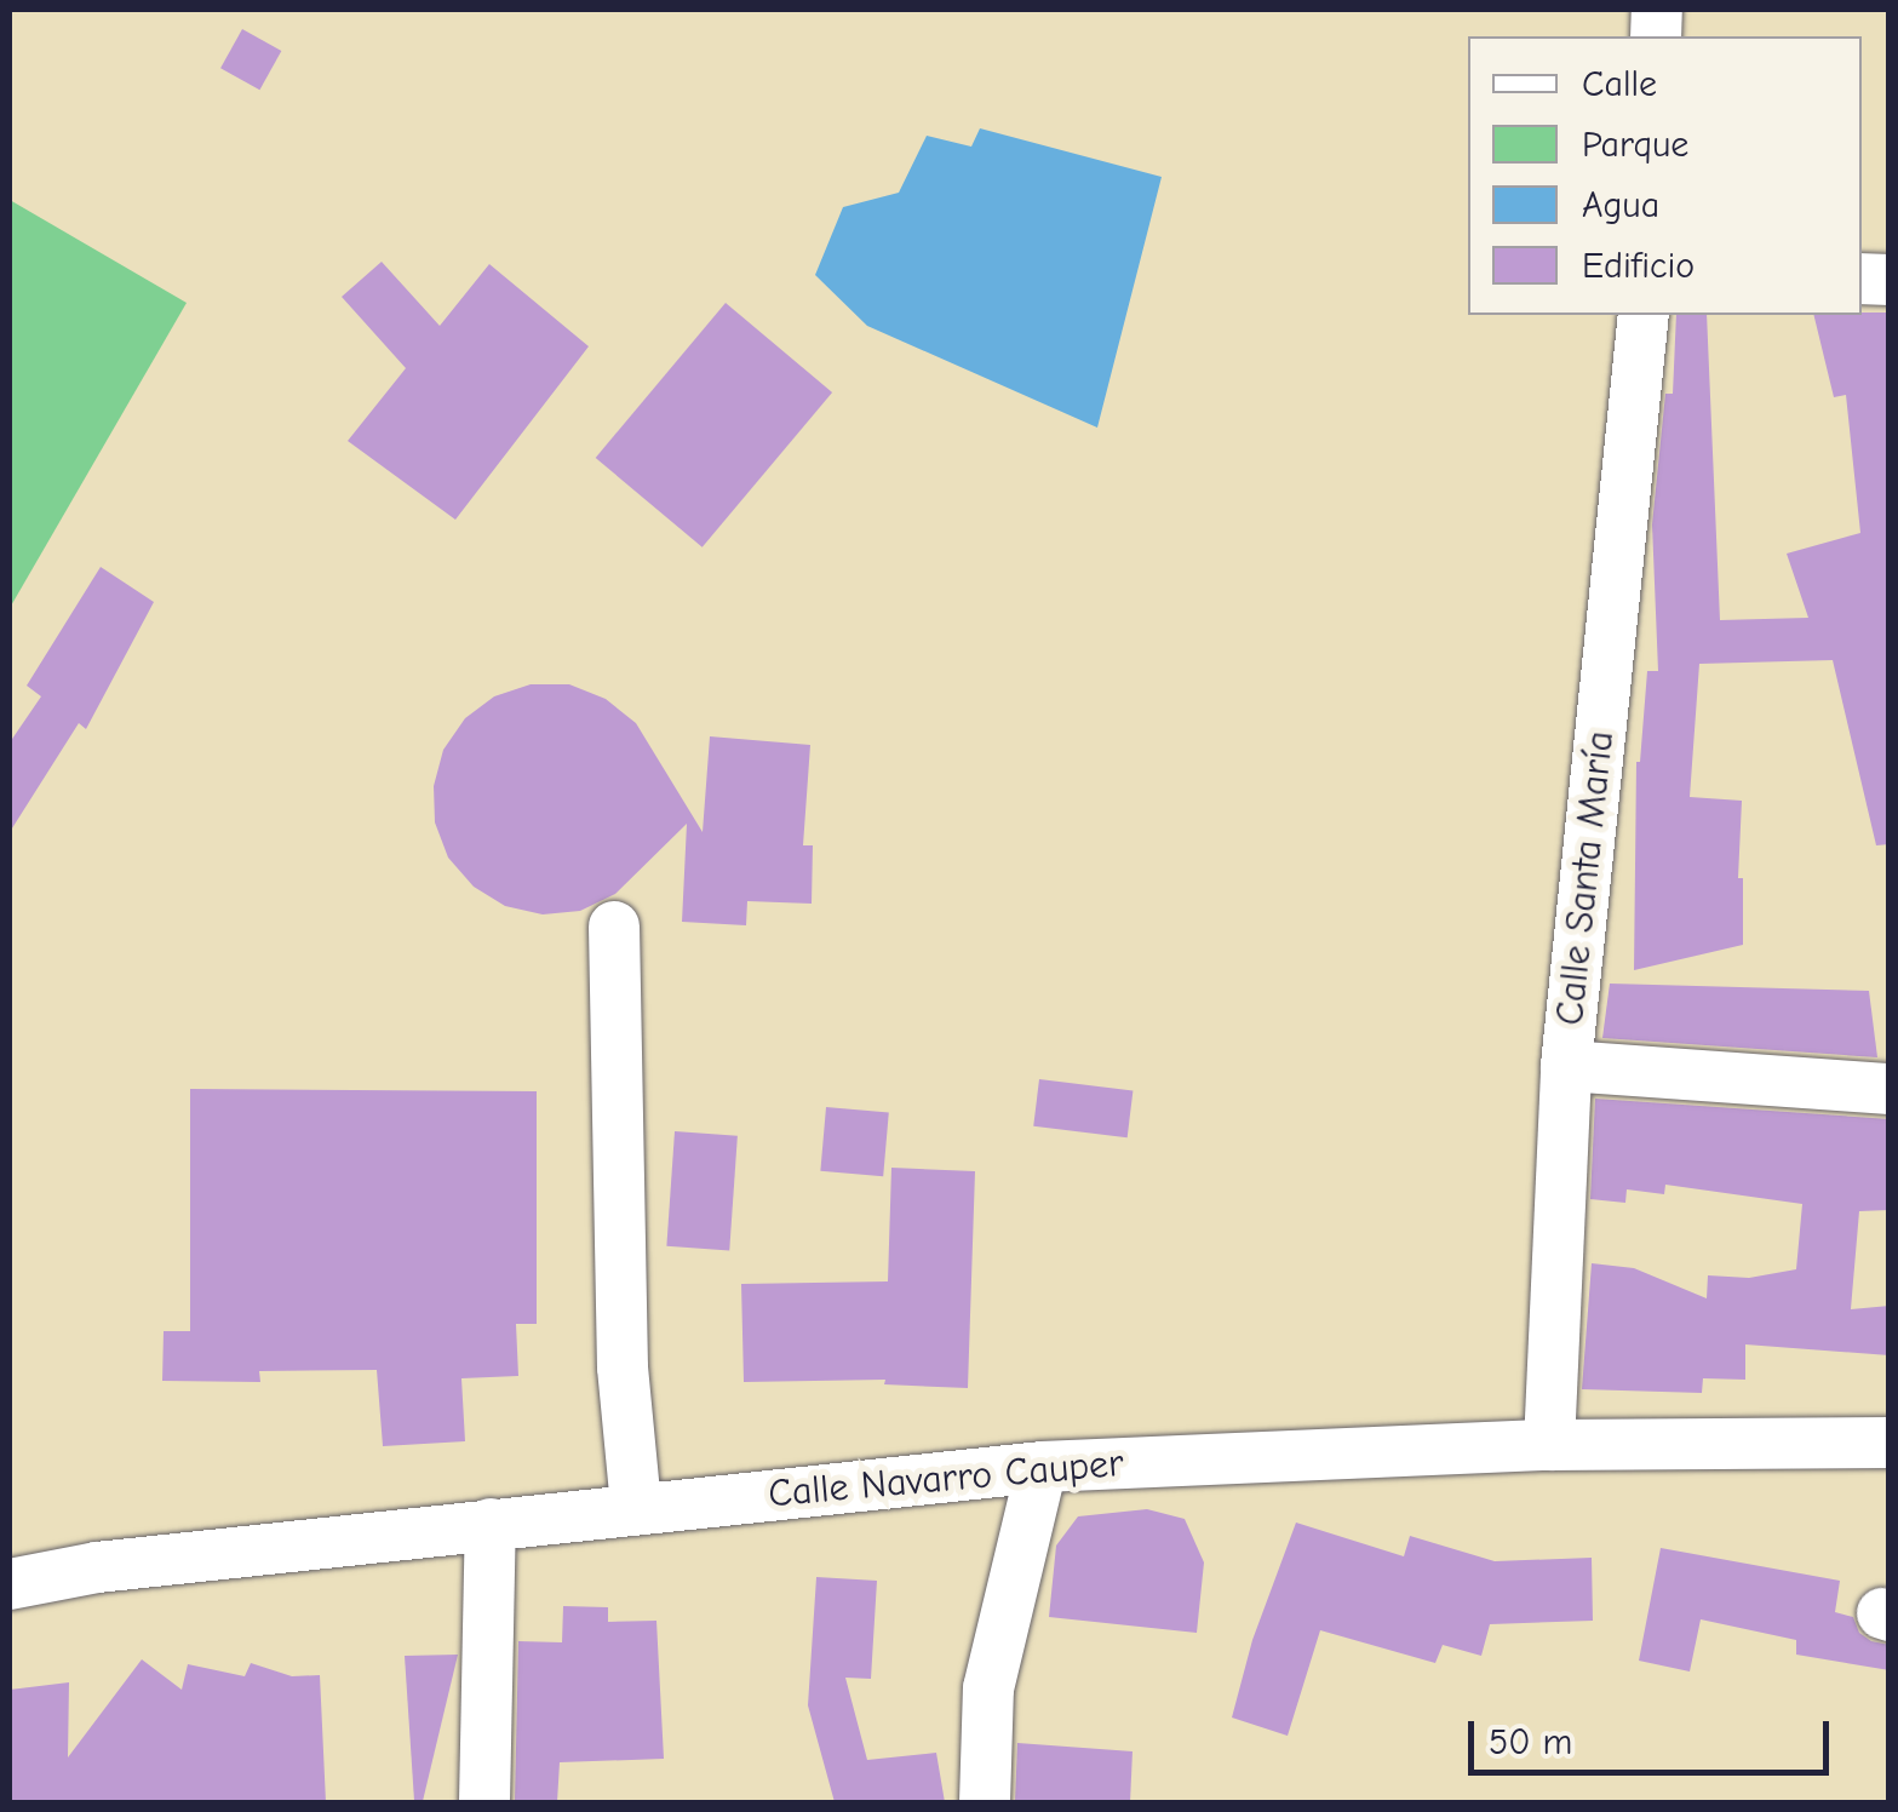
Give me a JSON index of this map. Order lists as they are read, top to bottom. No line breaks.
{"streets":{"street":["Calle Santa María","Calle Navarro Cauper"]},"crossings":[["Calle Santa María","Calle Navarro Cauper"]],"legend":["Calle","Parque","Agua","Edificio"],"scale_bar":"50 m"}
